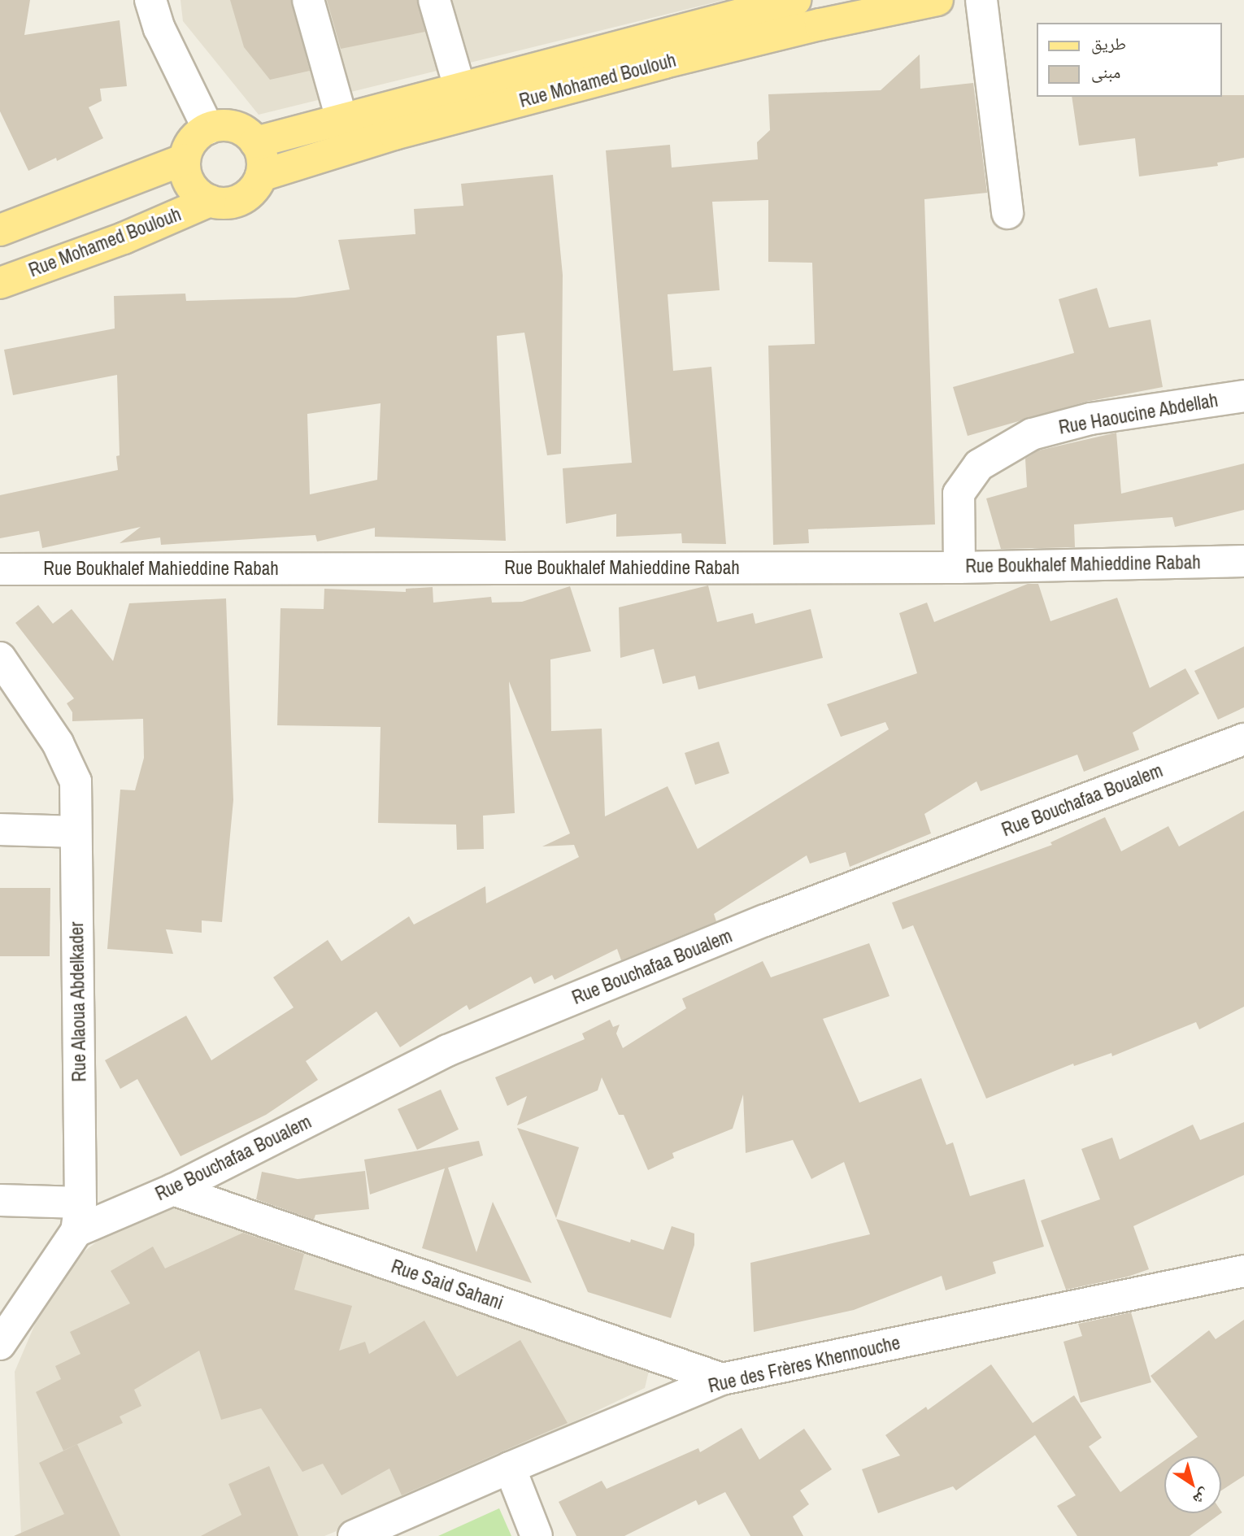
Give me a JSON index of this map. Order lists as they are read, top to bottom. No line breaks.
{"streets":{"main road":["Rue Mohamed Boulouh"],"street":["Rue Haoucine Abdellah","Rue Boukhalef Mahieddine Rabah","Rue Bouchafaa Boualem","Rue Alaoua Abdelkader","Rue Said Sahani","Rue des Frères Khennouche"]},"crossings":[["Rue Haoucine Abdellah","Rue Boukhalef Mahieddine Rabah"],["Rue Bouchafaa Boualem","Rue Alaoua Abdelkader"],["Rue Bouchafaa Boualem","Rue Said Sahani"],["Rue Said Sahani","Rue des Frères Khennouche"]],"legend":["طريق","مبنى"],"north":"bottom right"}
